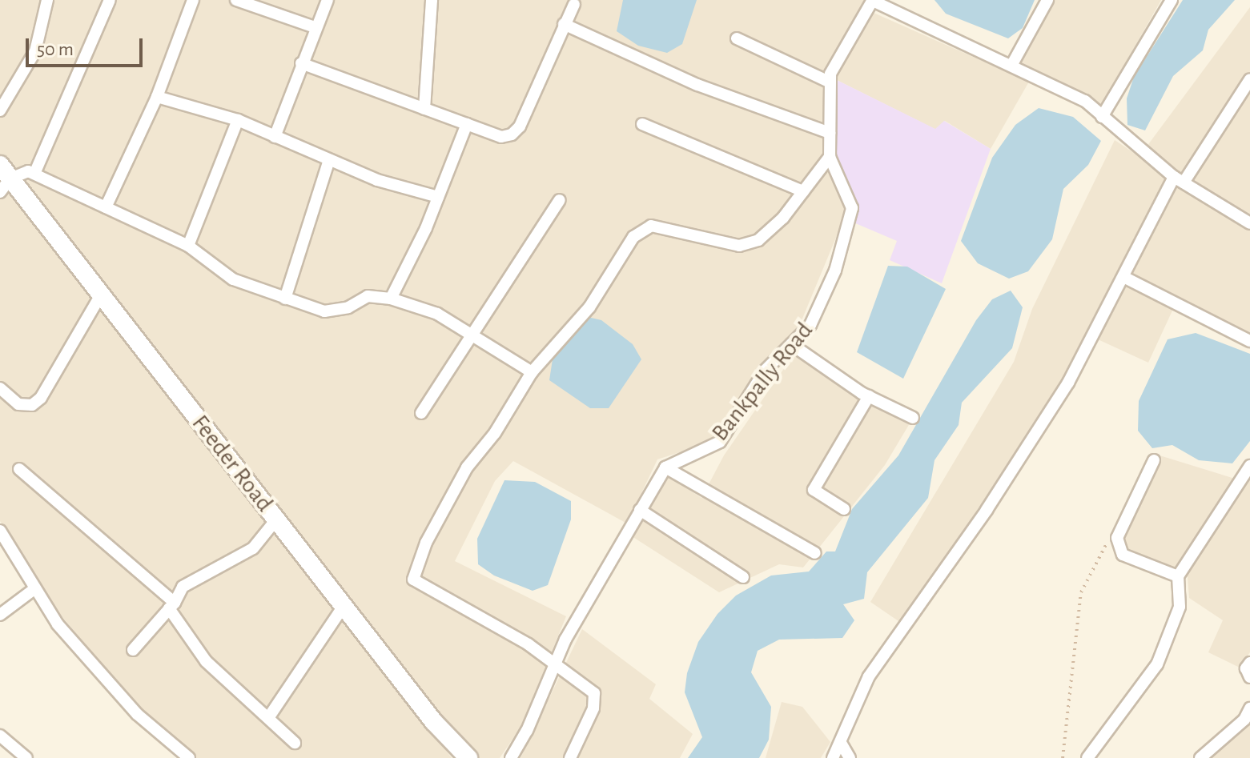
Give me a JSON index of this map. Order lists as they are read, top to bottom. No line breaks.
{"streets":{"street":["Bankpally Road","Feeder Road"]},"scale_bar":"50 m"}
